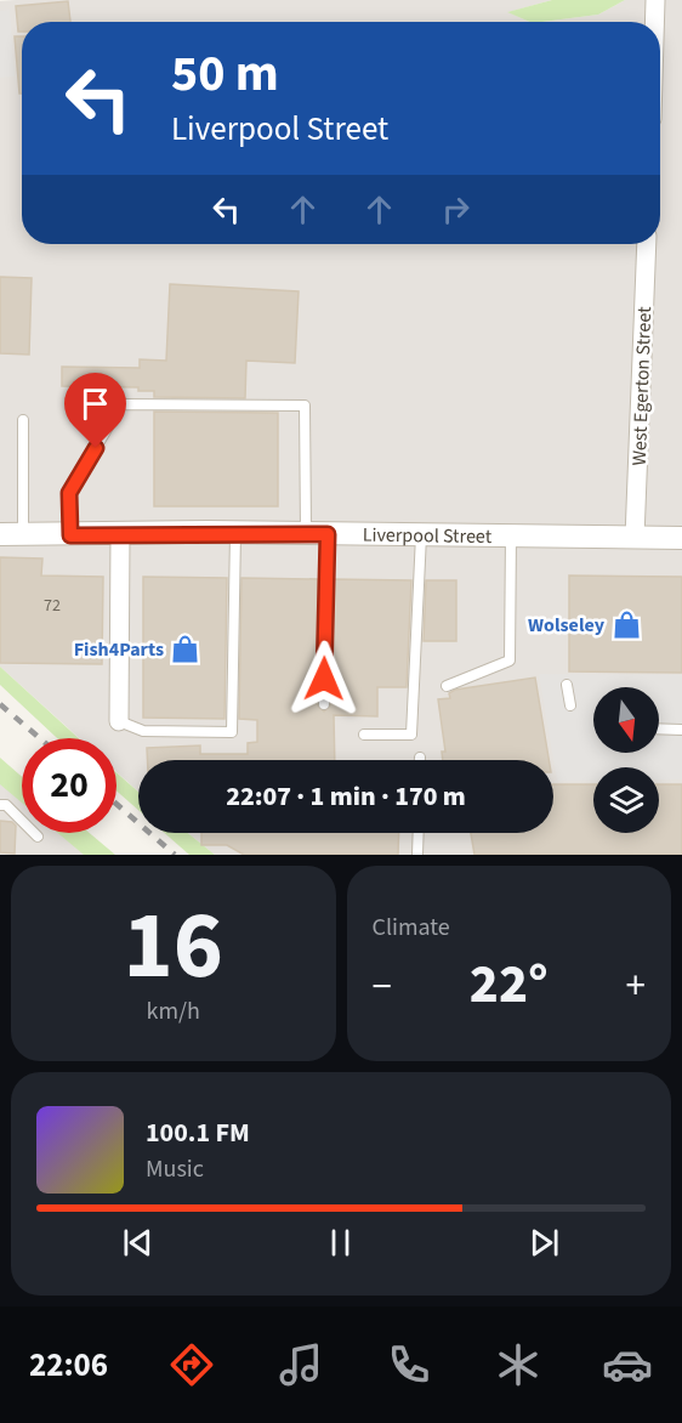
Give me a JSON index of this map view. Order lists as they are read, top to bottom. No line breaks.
{"streets":{"street":["West Egerton Street","Liverpool Street"]},"crossings":[["West Egerton Street","Liverpool Street"]],"places":{"shop":["Wolseley","Fish4Parts"]},"house_numbers":["72"],"north":"bottom","page":{"turn":["50 m","Liverpool Street"],"limit":"20","trip":"22:07 · 1 min · 170 m","tile":[["16","km/h"],"Climate"],"heat":["−","22°","+"],"song":["100.1 FM","Music"],"tabs":"22:06"}}
